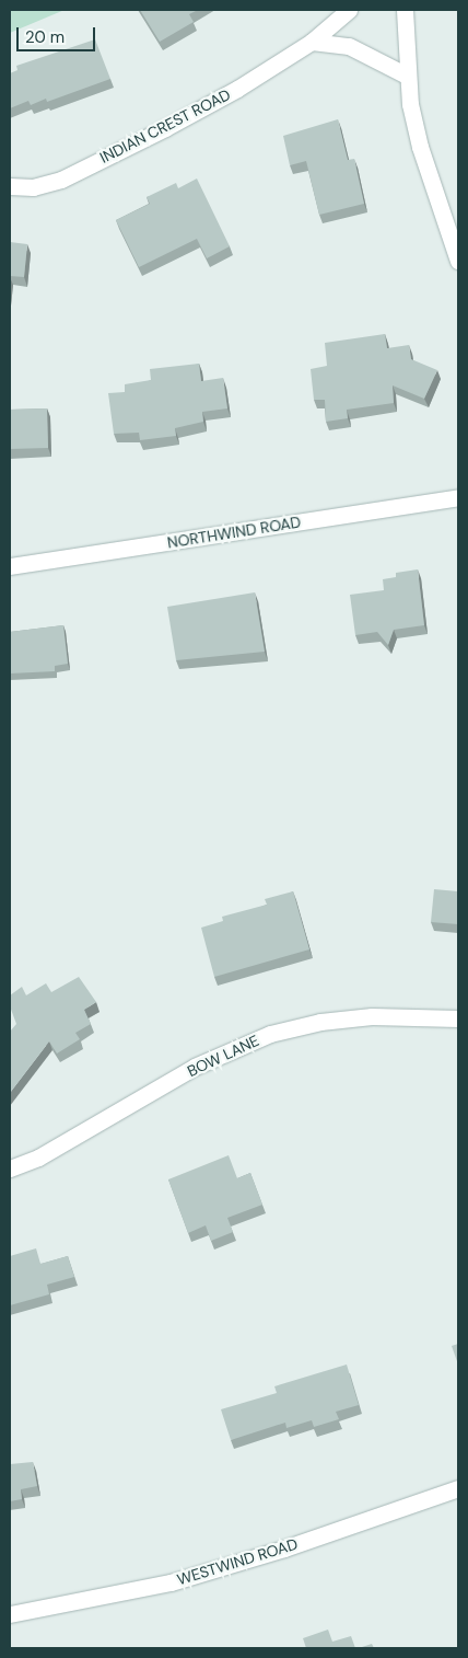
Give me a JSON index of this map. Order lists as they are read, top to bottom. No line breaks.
{"streets":{"street":["INDIAN CREST ROAD","NORTHWIND ROAD","BOW LANE","WESTWIND ROAD"]},"scale_bar":"20 m"}
